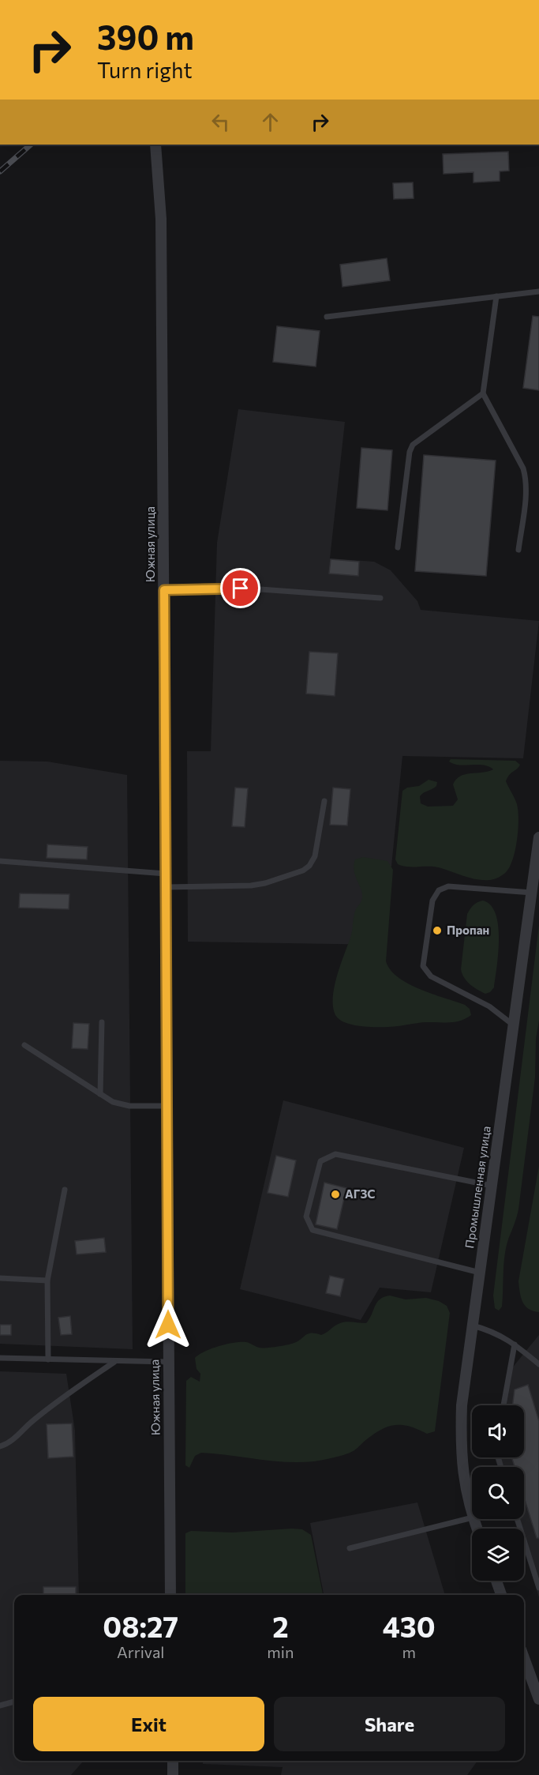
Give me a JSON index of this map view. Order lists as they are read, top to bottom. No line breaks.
{"streets":{"street":["Южная улица","Промышленная улица"]},"places":["Пропан","АГЗС"],"page":{"turn":["390 m","Turn right"],"eta":["08:27","Arrival","2","min","430","m"],"buttons":["Exit","Share"]}}
